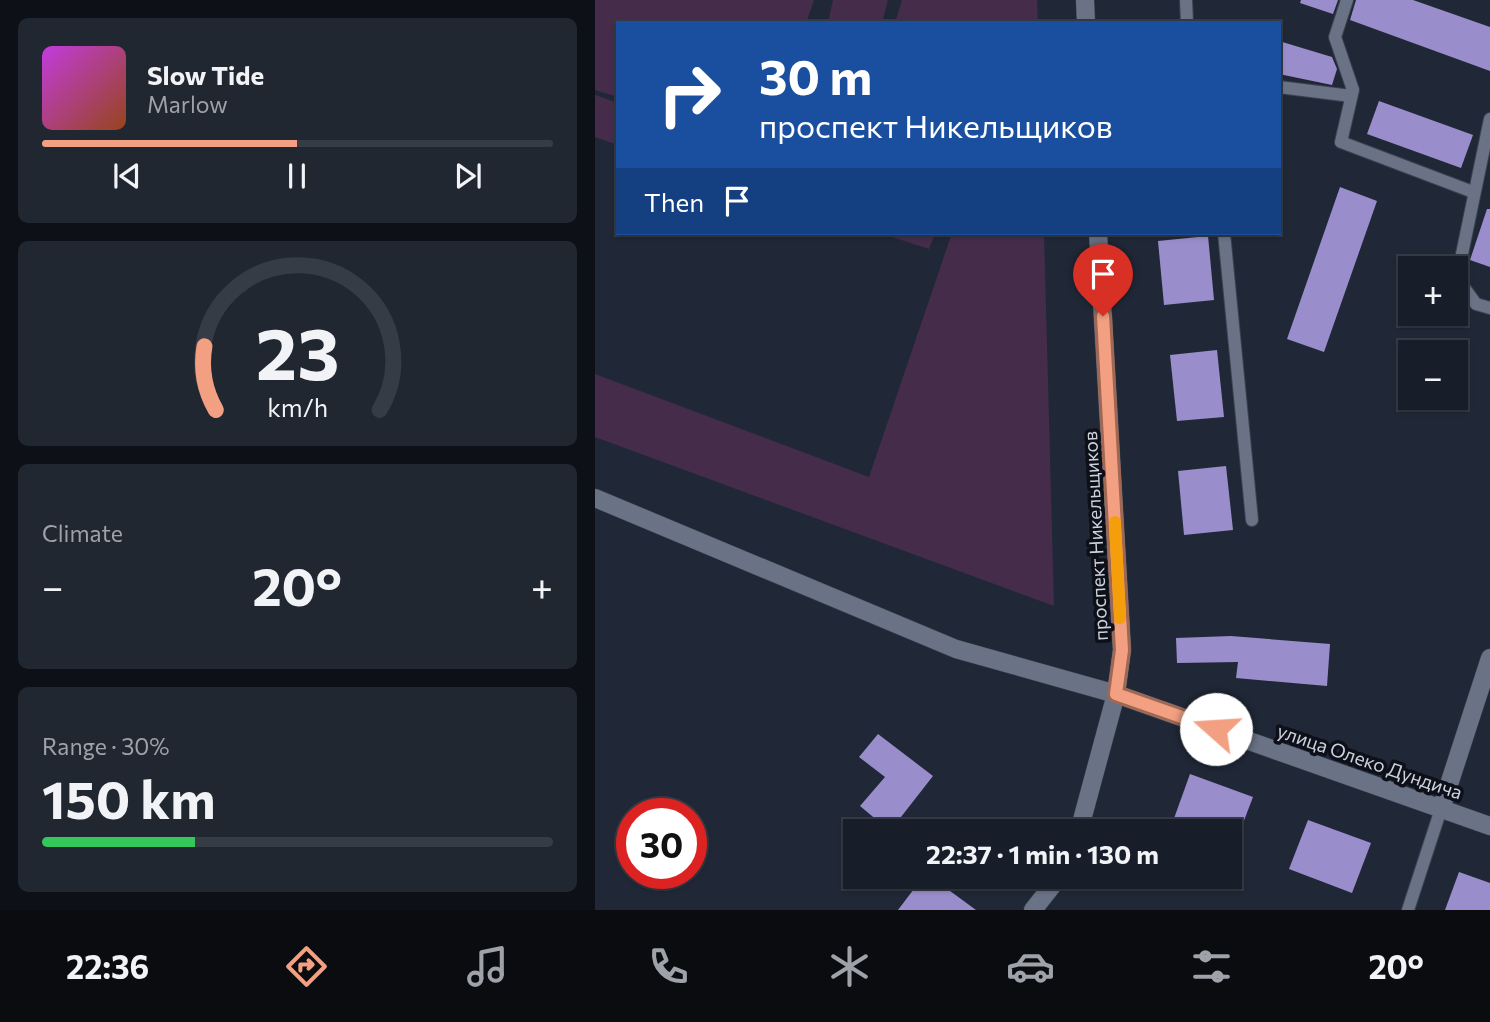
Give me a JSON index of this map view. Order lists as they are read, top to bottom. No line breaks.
{"streets":{"street":["проспект Никельщиков","улица Олеко Дундича"]},"crossings":[["проспект Никельщиков","улица Олеко Дундича"]],"page":{"turn":["30 m","проспект Никельщиков"],"song":["Slow Tide","Marlow"],"then":"Then","map_buttons":["+","−"],"tile":["Climate",["Range · 30%","150 km"]],"heat":["−","20°","+"],"limit":"30","trip":"22:37 · 1 min · 130 m","tabs":["22:36","20°"],"gauge":["23","km/h"]}}
